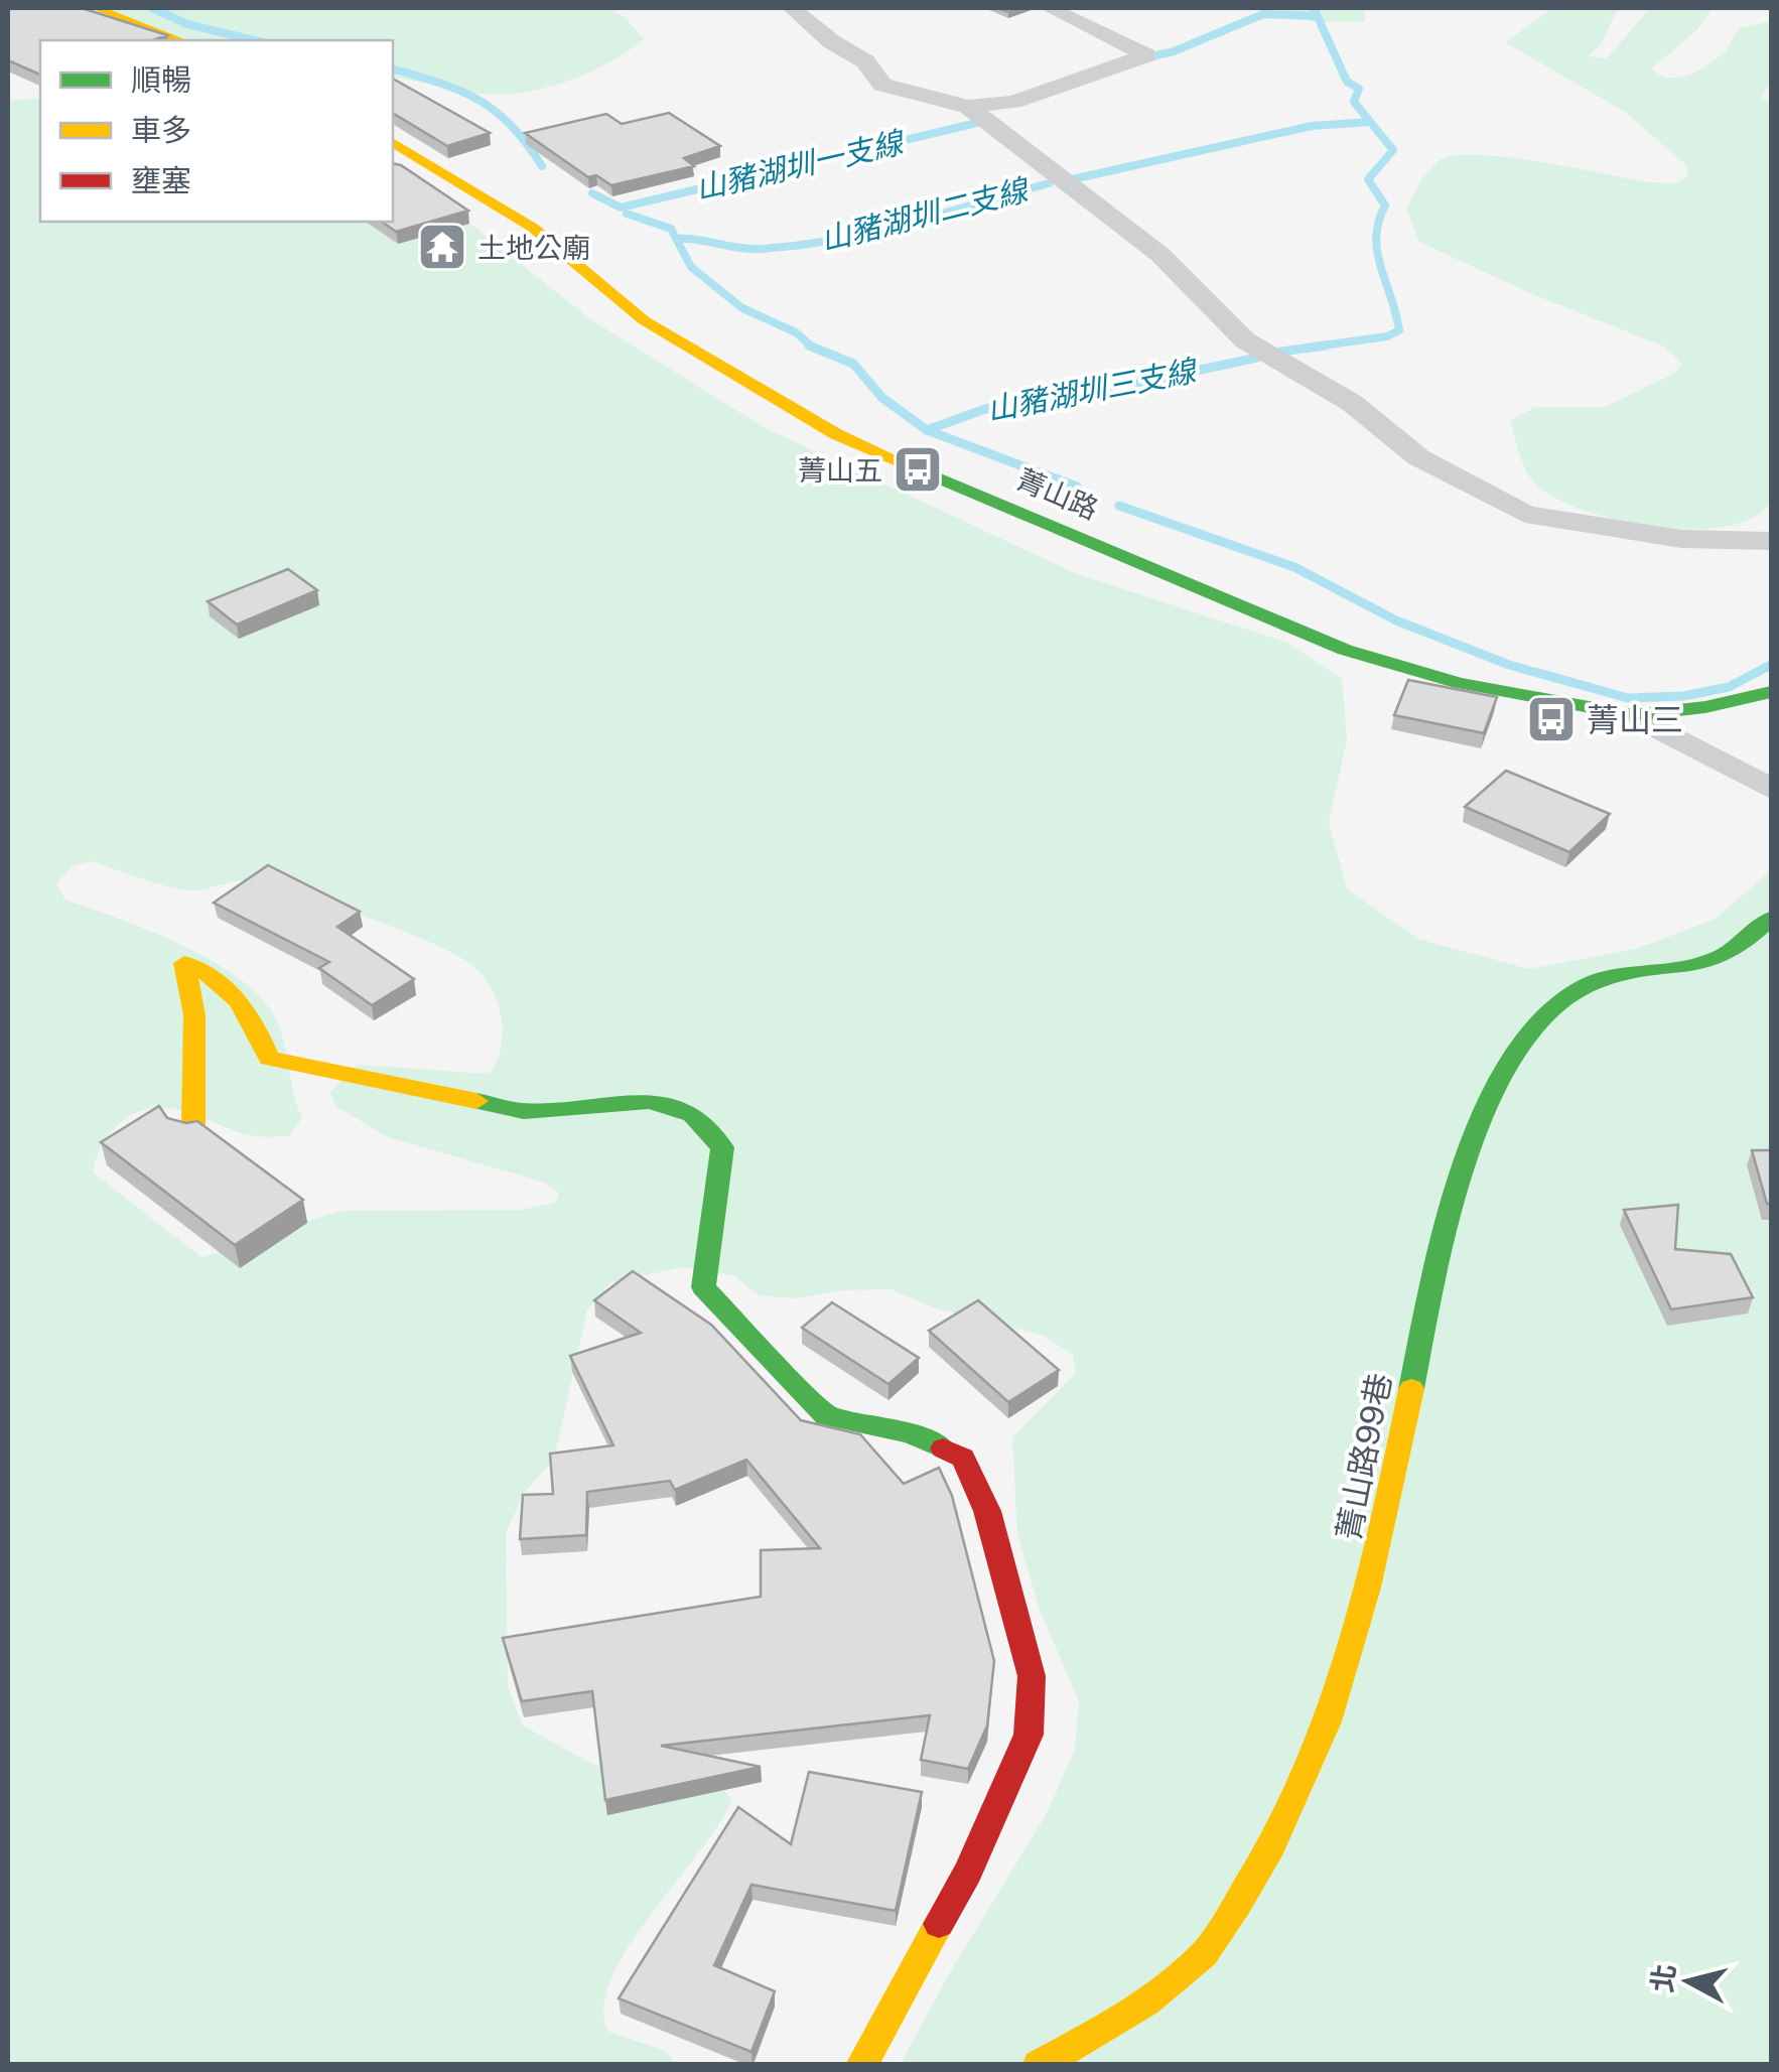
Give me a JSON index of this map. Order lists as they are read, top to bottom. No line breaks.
{"streets":{"street":["菁山路","菁山路99巷"]},"water":["山豬湖圳一支線","山豬湖圳二支線","山豬湖圳三支線"],"places":{"temple":["土地公廟"],"bus stop":["菁山五","菁山三"]},"legend":["順暢","車多","壅塞"],"north":"left"}
